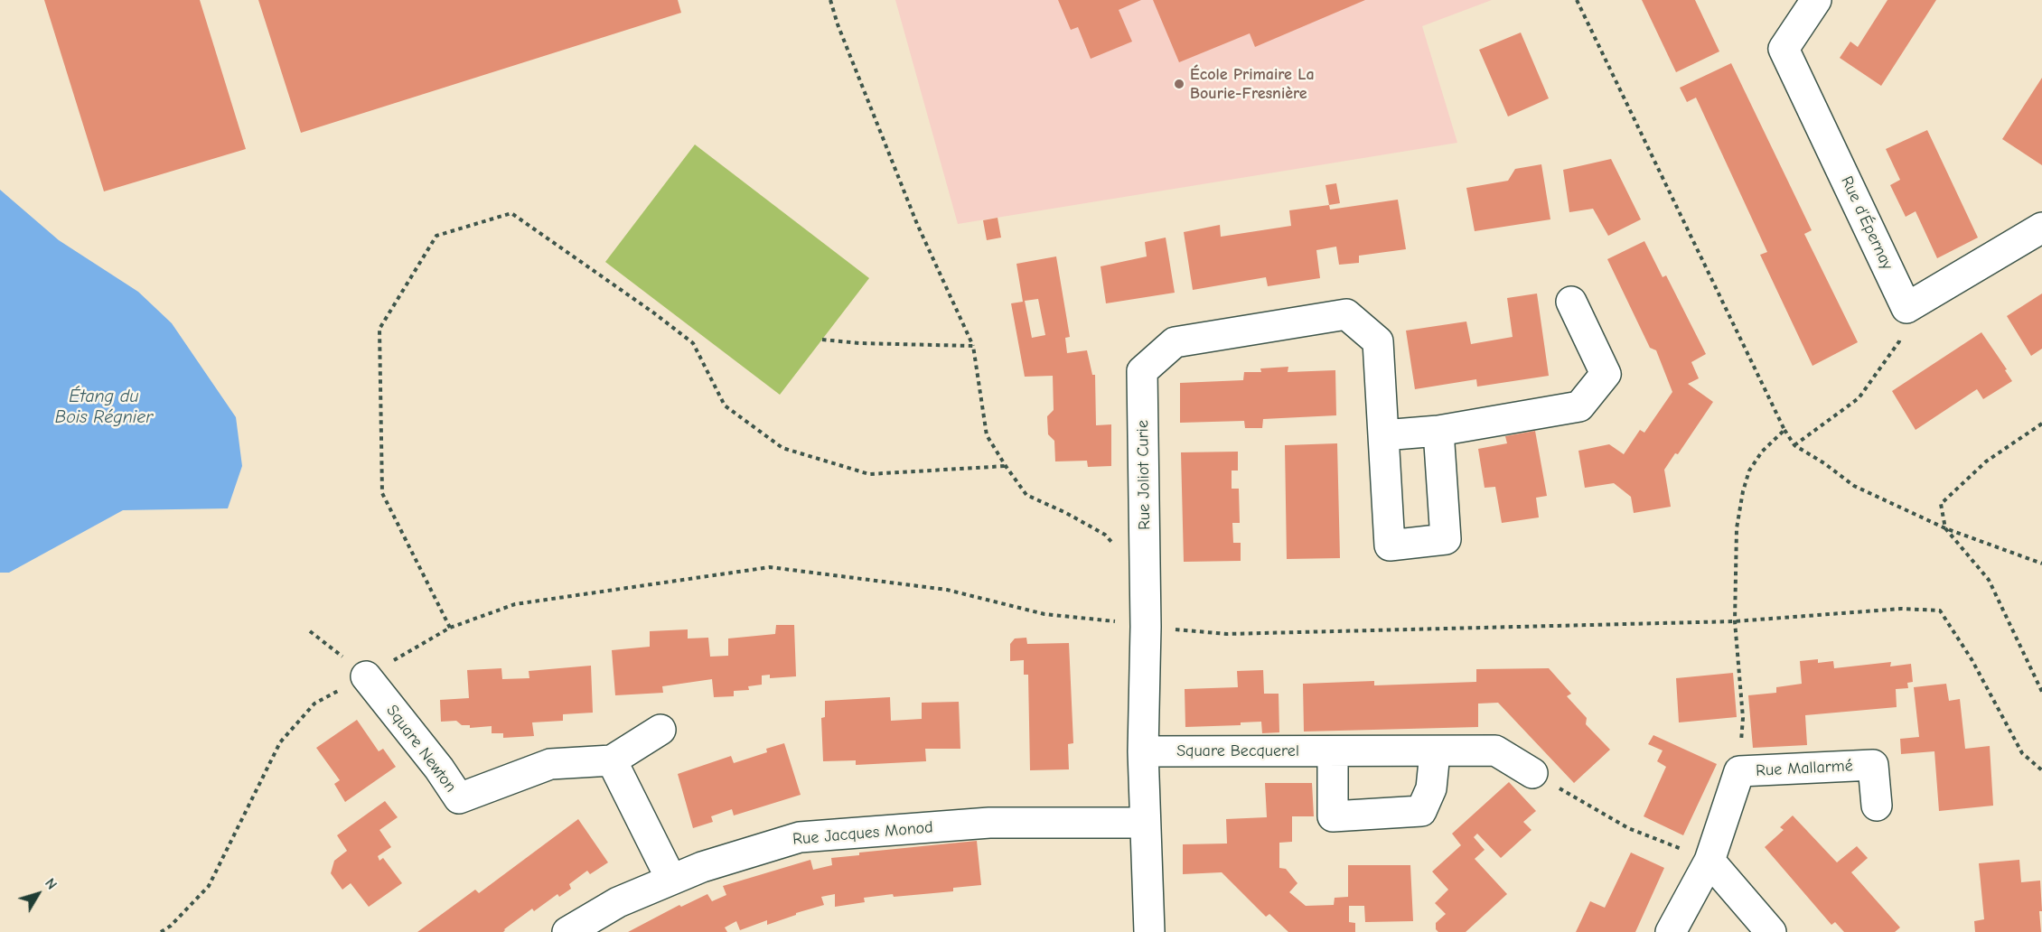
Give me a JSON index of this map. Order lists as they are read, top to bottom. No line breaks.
{"streets":{"street":["Rue d’Épernay","Rue Joliot Curie","Square Newton","Square Becquerel","Rue Mallarmé","Rue Jacques Monod"]},"crossings":[["Rue Joliot Curie","Square Becquerel"],["Rue Joliot Curie","Rue Jacques Monod"]],"water":["Étang du Bois Régnier"],"places":["École Primaire La Bourie-Fresnière"],"north":"top right"}
